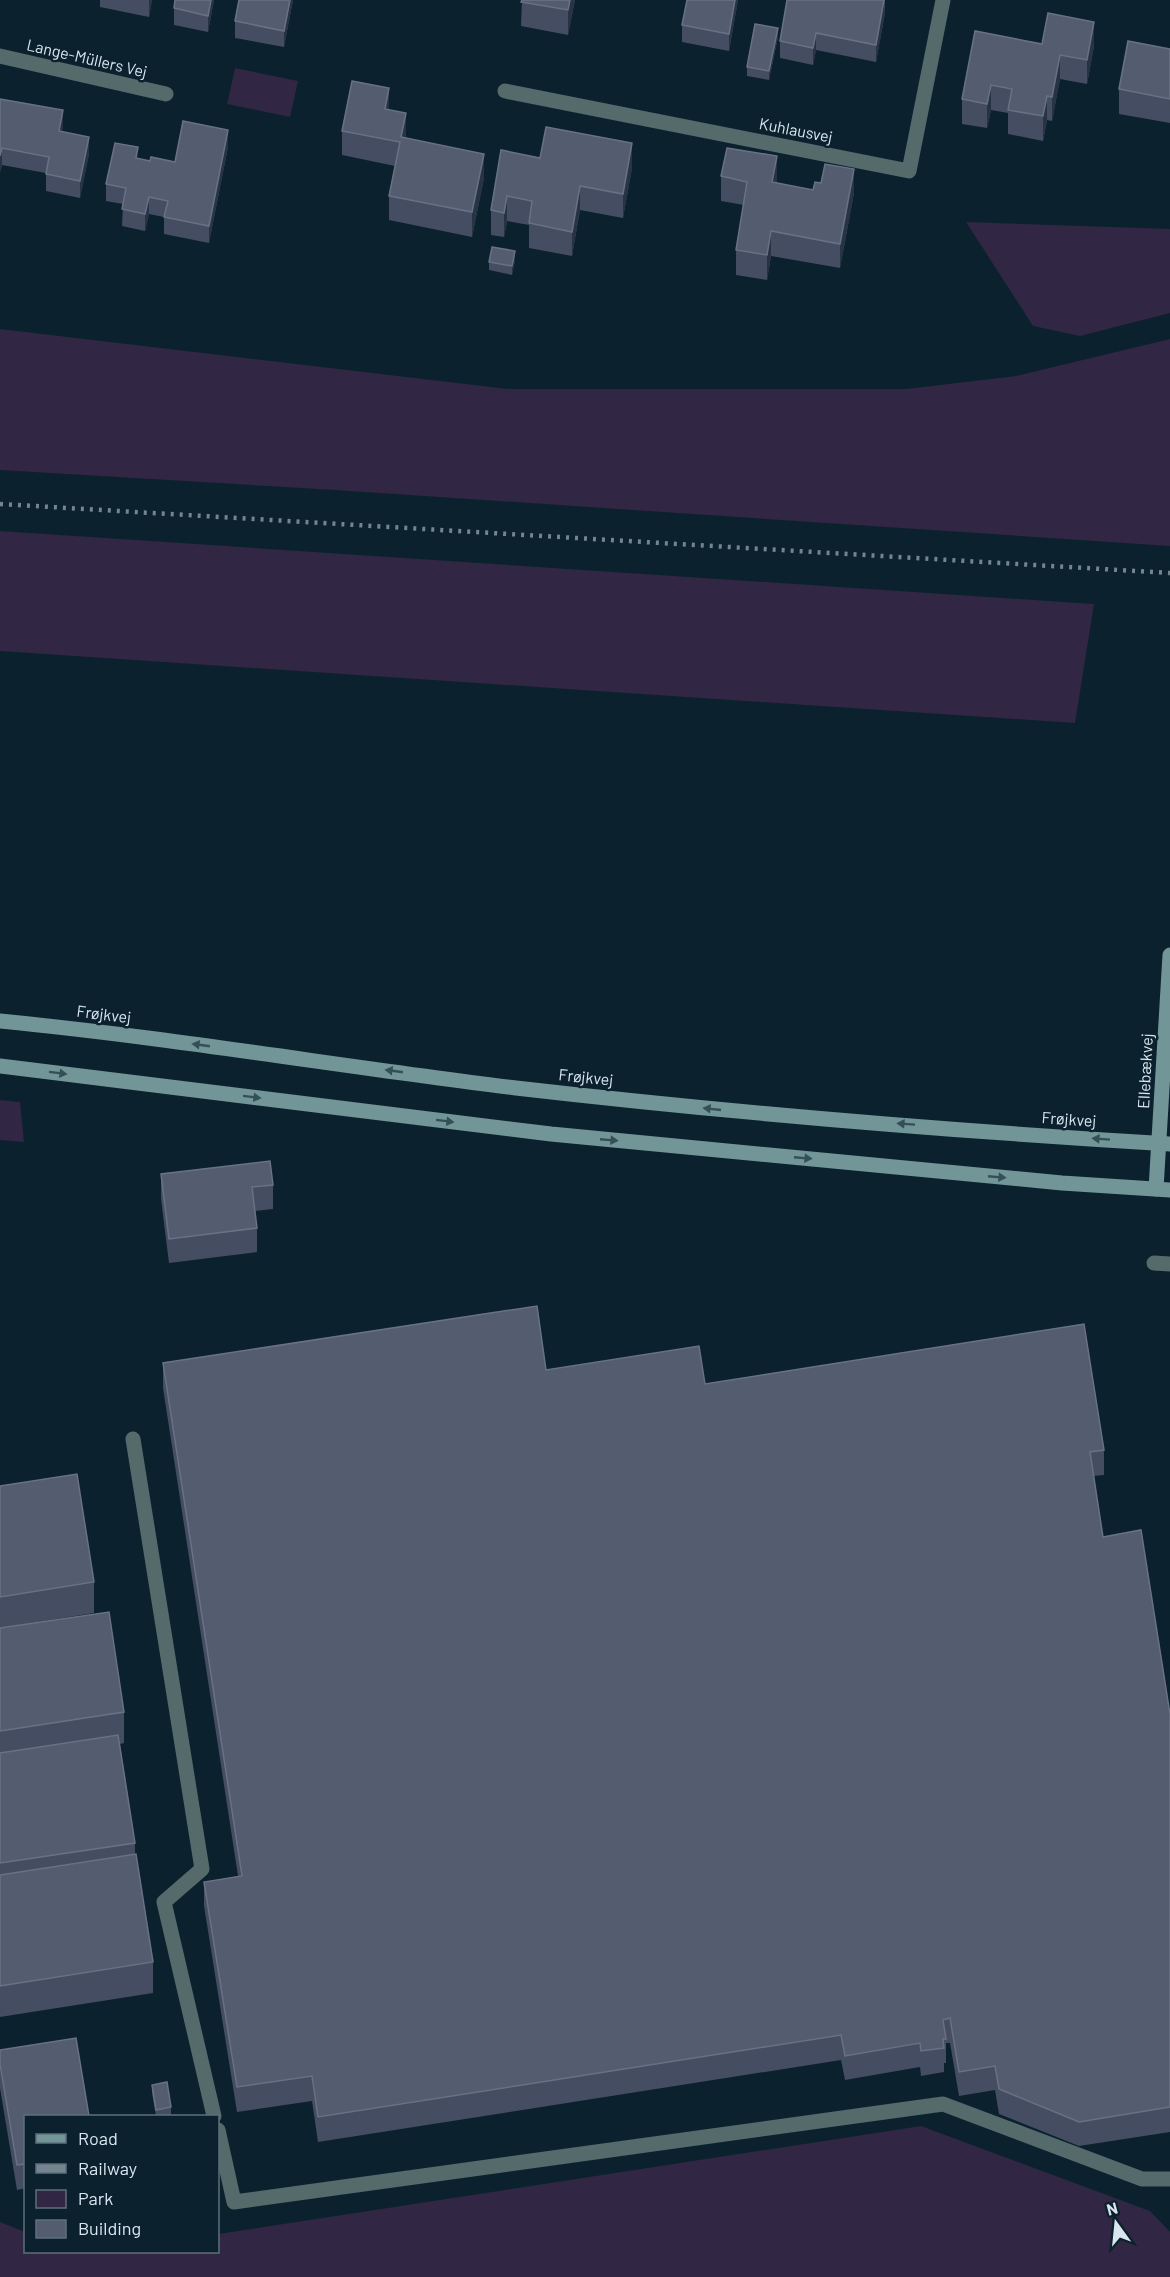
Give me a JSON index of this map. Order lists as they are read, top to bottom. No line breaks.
{"streets":{"street":["Lange-Müllers Vej","Kuhlausvej","Frøjkvej","Ellebækvej"]},"crossings":[["Frøjkvej","Ellebækvej"]],"legend":["Road","Railway","Park","Building"],"north":"top"}
